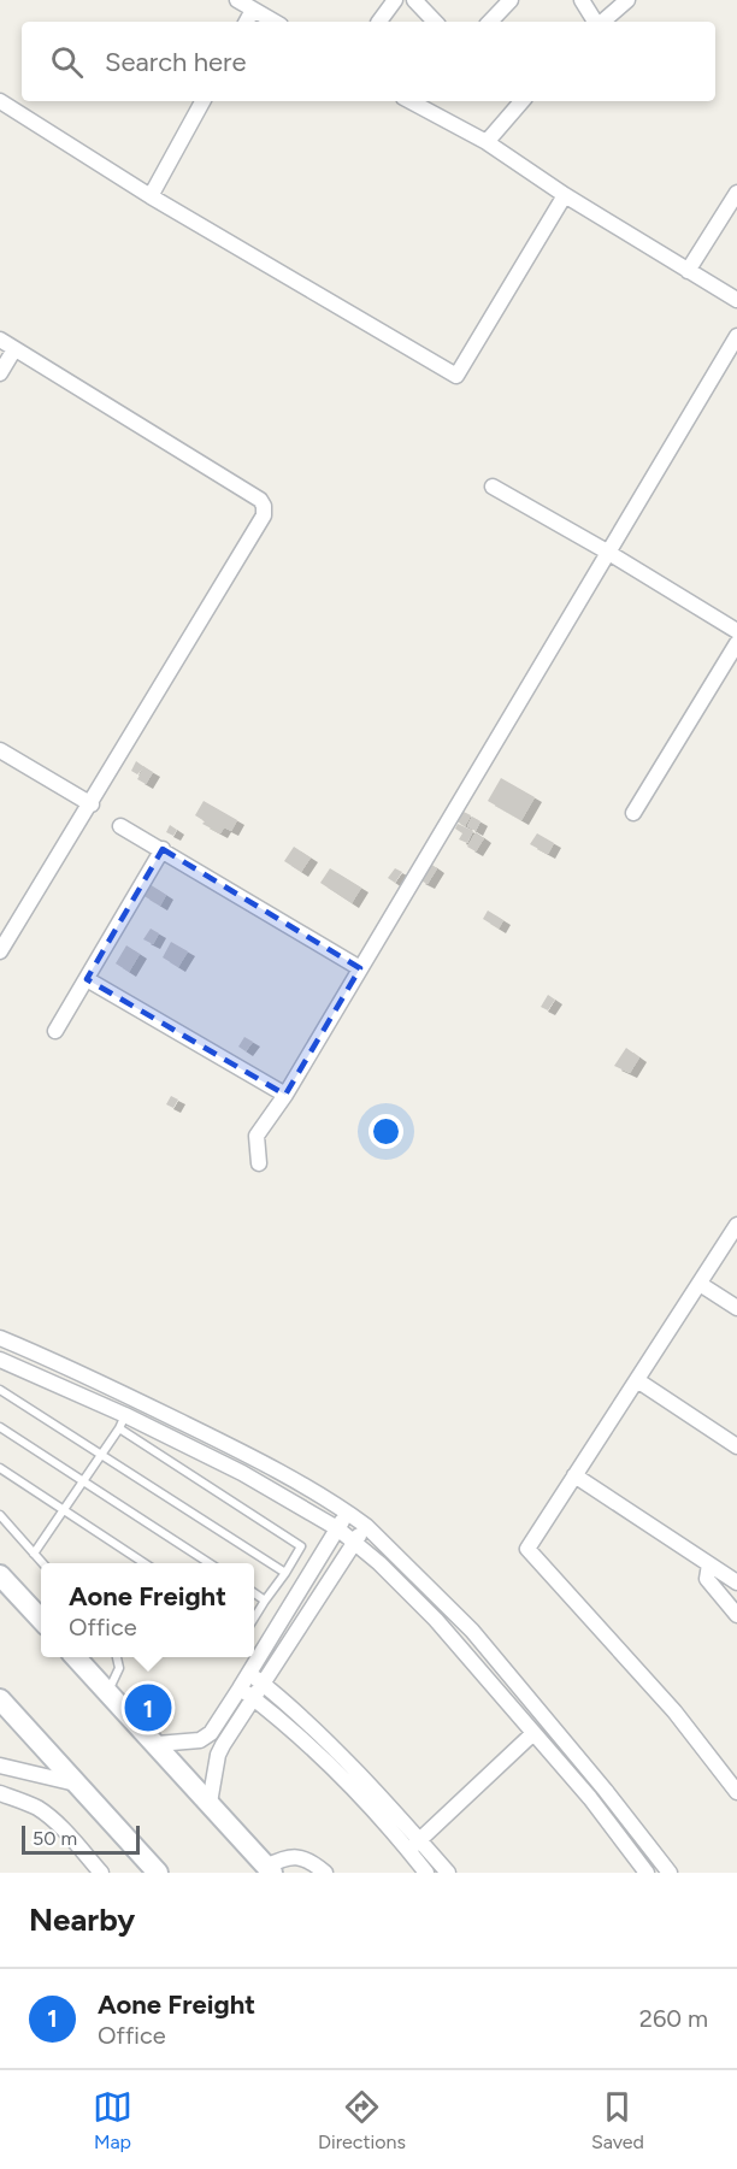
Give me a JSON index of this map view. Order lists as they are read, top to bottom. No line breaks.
{"scale_bar":"50 m","page":{"search":"Search here","popup":["Aone Freight","Office"],"pins":"1","scale":"50 m","heading":"Nearby","list":[{"mark":"1","name":"Aone Freight","note":"Office","value":"260 m"}],"nav":["Map","Directions","Saved"]}}
